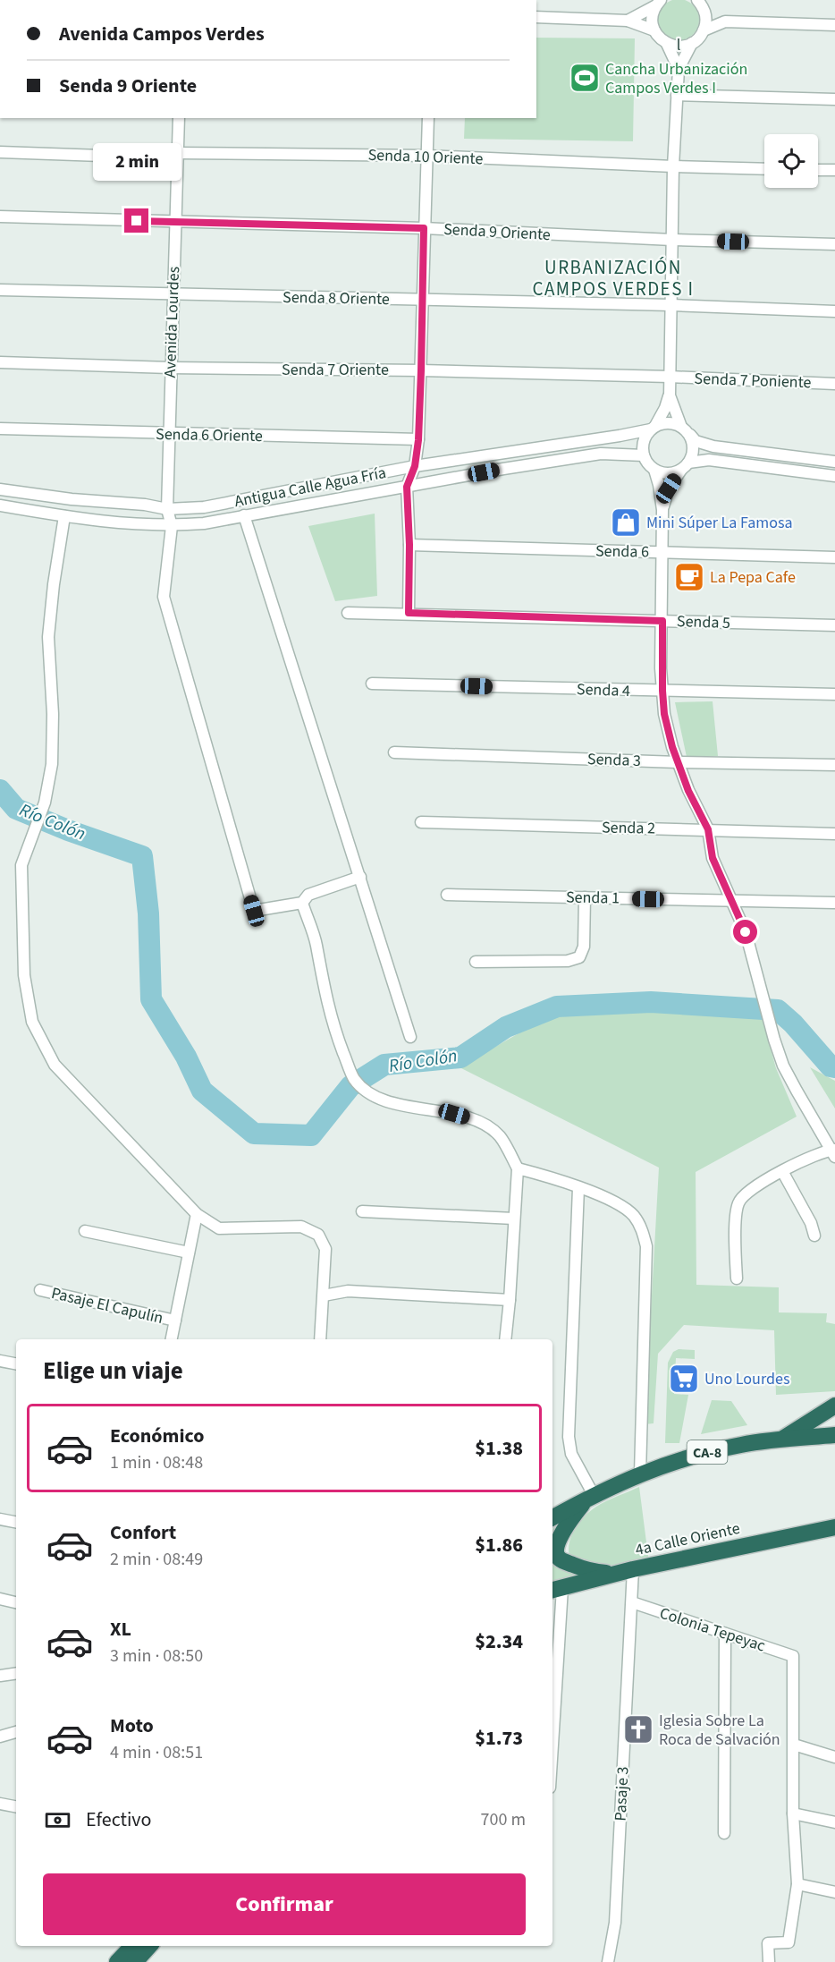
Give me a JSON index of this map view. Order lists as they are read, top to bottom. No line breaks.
{"streets":{"highway":["CA-8","4a Calle Oriente"],"street":["l","Senda 10 Oriente","Senda 9 Oriente","Senda 8 Oriente","Avenida Lourdes","Senda 7 Oriente","Senda 7 Poniente","Senda 6 Oriente","Antigua Calle Agua Fría","Senda 6","Senda 5","Senda 4","Senda 3","Senda 2","Senda 1","Pasaje El Capulín","Colonia Tepeyac","Pasaje 3"]},"crossings":[["Senda 10 Oriente","Avenida Lourdes"],["Senda 9 Oriente","Avenida Lourdes"],["Senda 8 Oriente","Avenida Lourdes"],["Avenida Lourdes","Senda 7 Oriente"],["Avenida Lourdes","Senda 6 Oriente"],["Avenida Lourdes","Antigua Calle Agua Fría"],["Senda 7 Oriente","Senda 7 Poniente"],["4a Calle Oriente","Pasaje 3"],["Colonia Tepeyac","Pasaje 3"]],"districts":["URBANIZACIÓN CAMPOS VERDES I"],"water":["Río Colón"],"places":{"sports":["Cancha Urbanización Campos Verdes I"],"shop":["Mini Súper La Famosa"],"cafe":["La Pepa Cafe"],"supermarket":["Uno Lourdes"],"church":["Iglesia Sobre La Roca de Salvación"]},"page":{"banner":["Avenida Campos Verdes","Senda 9 Oriente"],"bubble":"2 min","heading":"Elige un viaje","list":[{"name":"Económico","note":"1 min · 08:48","value":"$1.38"},{"name":"Confort","note":"2 min · 08:49","value":"$1.86"},{"name":"XL","note":"3 min · 08:50","value":"$2.34"},{"name":"Moto","note":"4 min · 08:51","value":"$1.73"}],"pay":["Efectivo","700 m"],"buttons":"Confirmar"}}
